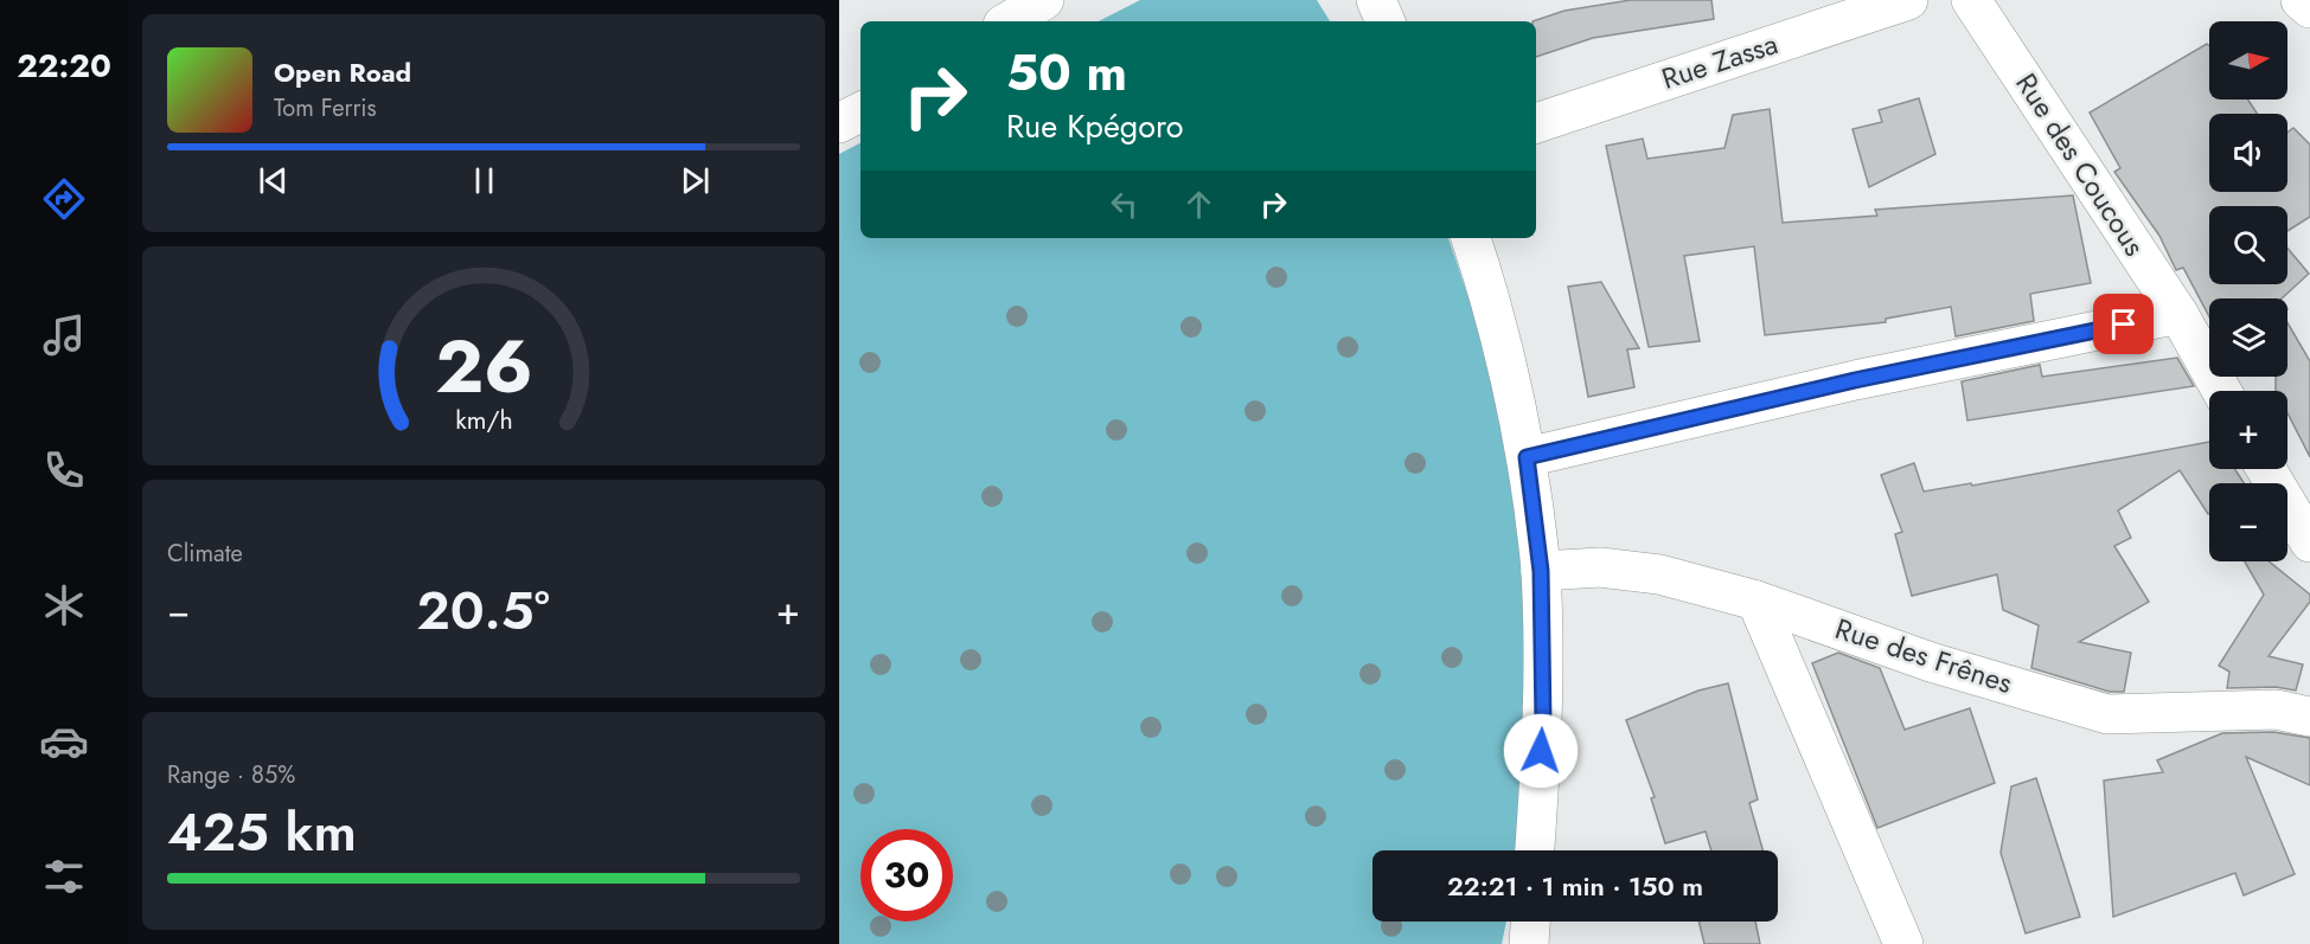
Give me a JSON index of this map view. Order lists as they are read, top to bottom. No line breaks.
{"streets":{"street":["Rue Zassa","Rue des Coucous","Rue des Frênes"]},"north":"right","page":{"tabs":"22:20","map_buttons":["+","−"],"turn":["50 m","Rue Kpégoro"],"song":["Open Road","Tom Ferris"],"tile":["Climate",["Range · 85%","425 km"]],"heat":["−","20.5°","+"],"limit":"30","trip":"22:21 · 1 min · 150 m","gauge":["26","km/h"]}}
